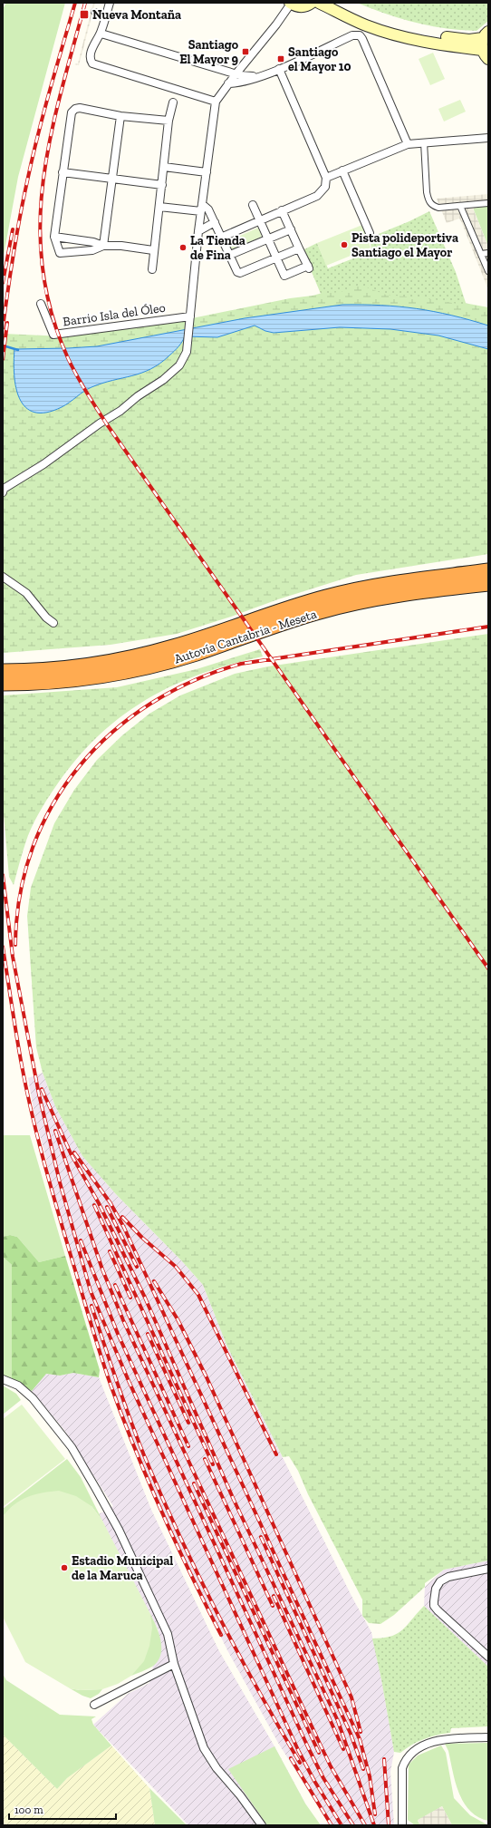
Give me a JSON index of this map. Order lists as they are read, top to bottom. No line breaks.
{"streets":{"highway":["Autovía Cantabria - Meseta"],"street":["Barrio Isla del Óleo"]},"places":{"transit":["Nueva Montaña","Santiago El Mayor 9","Santiago el Mayor 10"],"other":["Pista polideportiva Santiago el Mayor","La Tienda de Fina","Estadio Municipal de la Maruca"]},"scale_bar":"100 m"}
